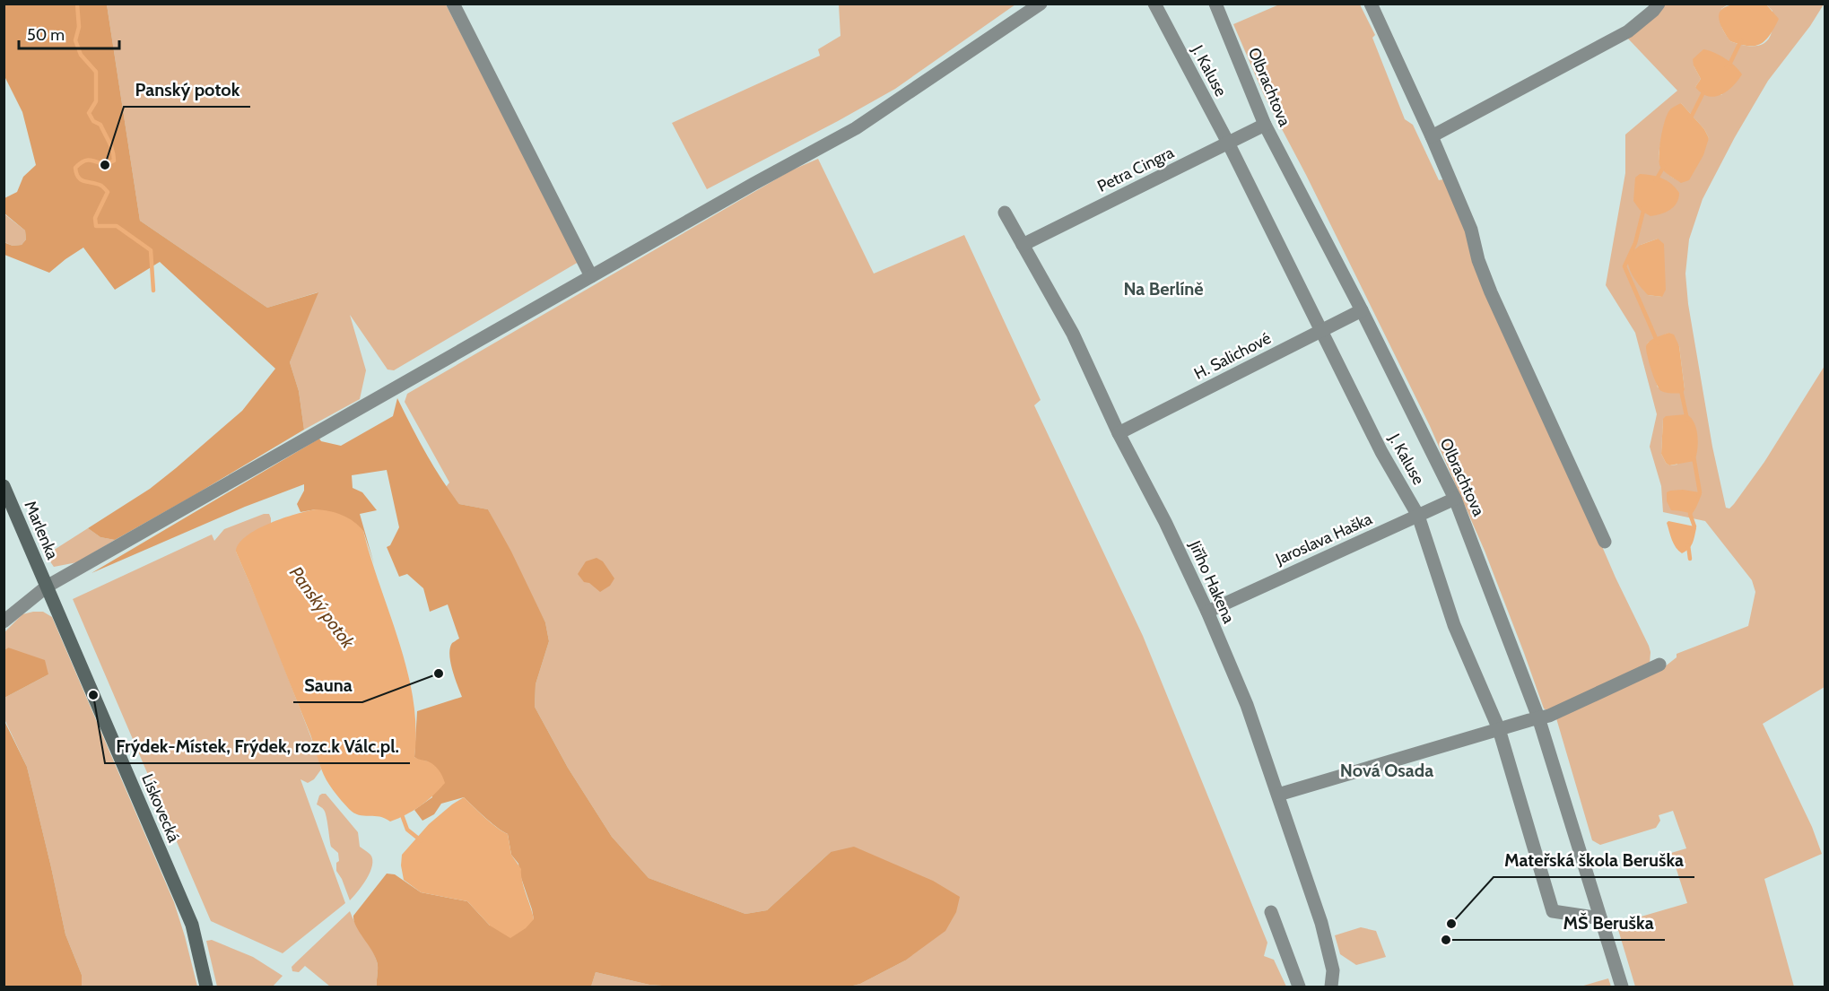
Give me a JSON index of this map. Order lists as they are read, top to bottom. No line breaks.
{"streets":{"main road":["Marlenka","Lískovecká"],"street":["J. Kaluse","Olbrachtova","Petra Cingra","H. Salichové","Jaroslava Haška","Jiřího Hakena"]},"crossings":[["J. Kaluse","Olbrachtova"],["J. Kaluse","Petra Cingra"],["J. Kaluse","H. Salichové"],["J. Kaluse","Jaroslava Haška"],["Olbrachtova","Petra Cingra"],["Olbrachtova","H. Salichové"],["Olbrachtova","Jaroslava Haška"],["Petra Cingra","Jiřího Hakena"],["H. Salichové","Jiřího Hakena"],["Marlenka","Lískovecká"],["Jaroslava Haška","Jiřího Hakena"]],"districts":["Na Berlíně","Nová Osada"],"water":["Panský potok"],"places":["Panský potok","Sauna","Frýdek-Místek, Frýdek, rozc.k Válc.pl.","Mateřská škola Beruška","MŠ Beruška"],"scale_bar":"50 m"}
